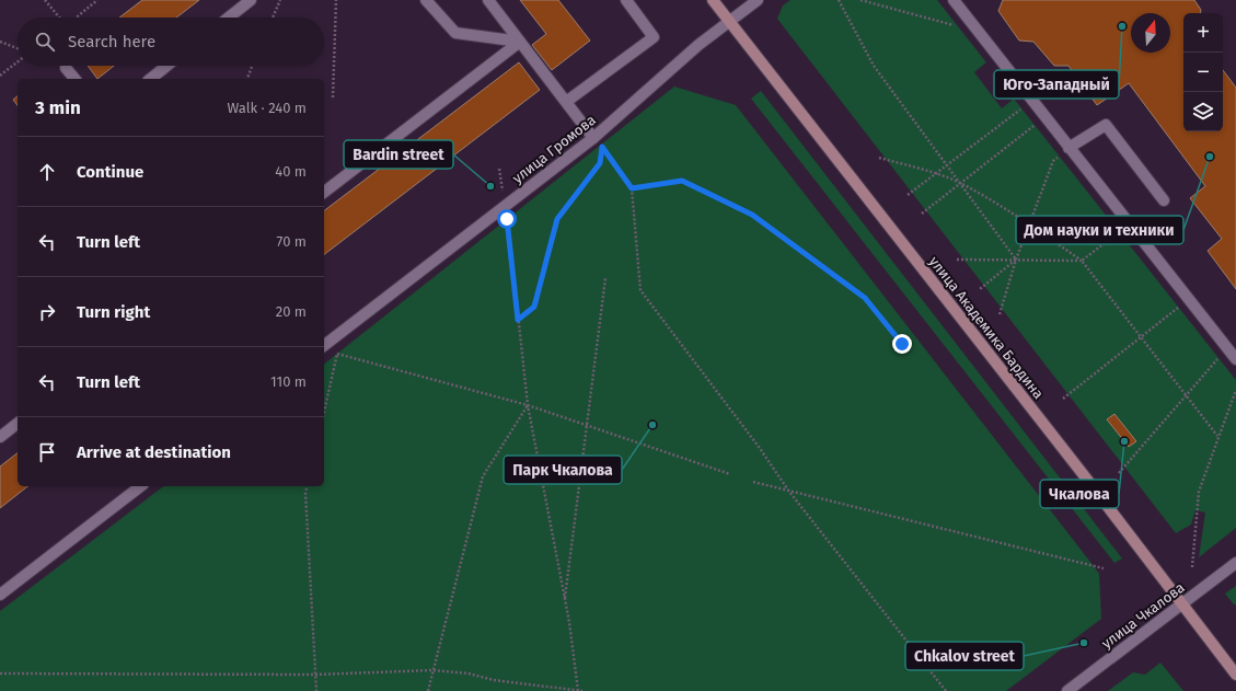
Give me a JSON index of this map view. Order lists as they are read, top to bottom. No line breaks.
{"streets":{"street":["улица Громова","улица Академика Бардина","улица Чкалова"]},"crossings":[["улица Громова","улица Академика Бардина"],["улица Академика Бардина","улица Чкалова"]],"places":["Юго-Западный","Дом науки и техники","Bardin street","Парк Чкалова","Чкалова","Chkalov street"],"north":"top","page":{"map_buttons":["+","−"],"search":"Search here","heading":["3 min","Walk · 240 m"],"list":[["Continue","40 m"],["Turn left","70 m"],["Turn right","20 m"],["Turn left","110 m"],"Arrive at destination"]}}
